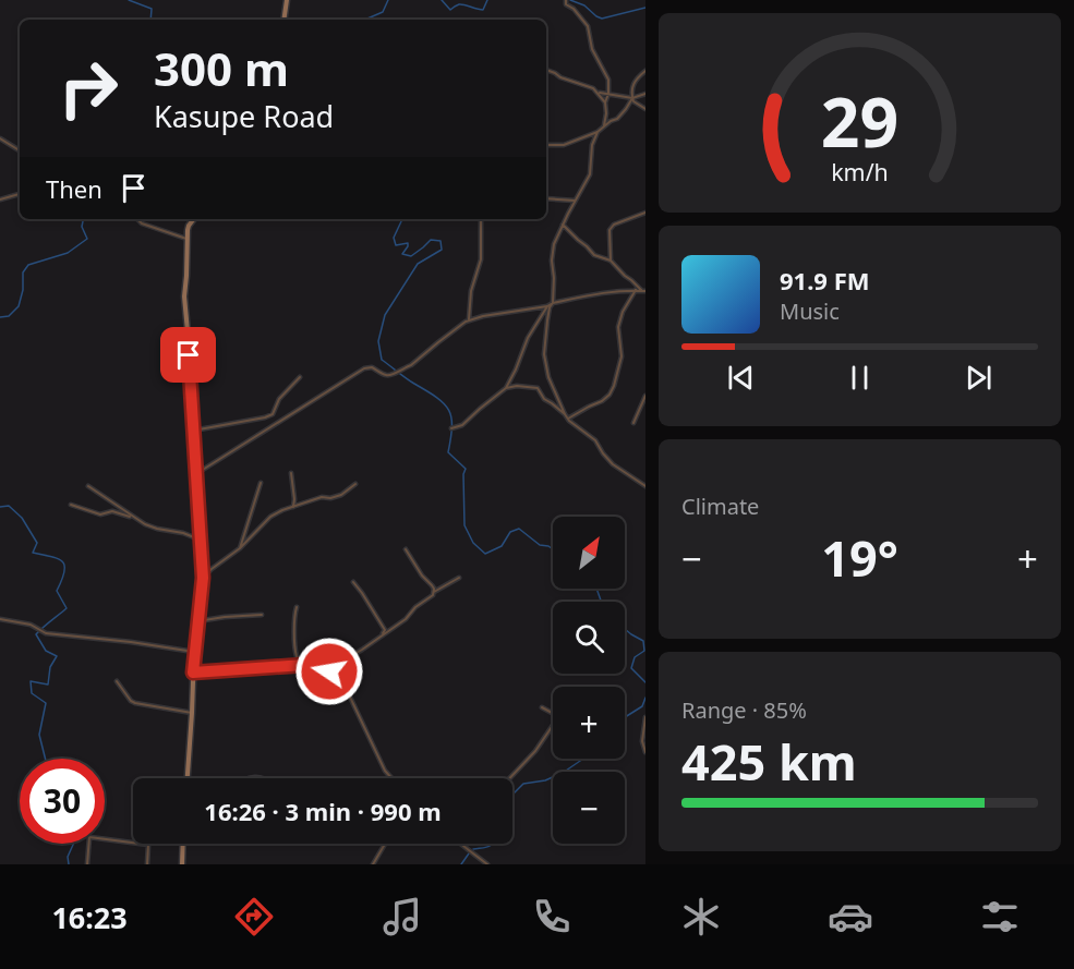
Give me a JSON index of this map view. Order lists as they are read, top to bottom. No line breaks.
{"north":"top right","page":{"turn":["300 m","Kasupe Road"],"then":"Then","song":["91.9 FM","Music"],"tile":["Climate",["Range · 85%","425 km"]],"map_buttons":["+","−"],"heat":["−","19°","+"],"limit":"30","trip":"16:26 · 3 min · 990 m","tabs":"16:23","gauge":["29","km/h"]}}
